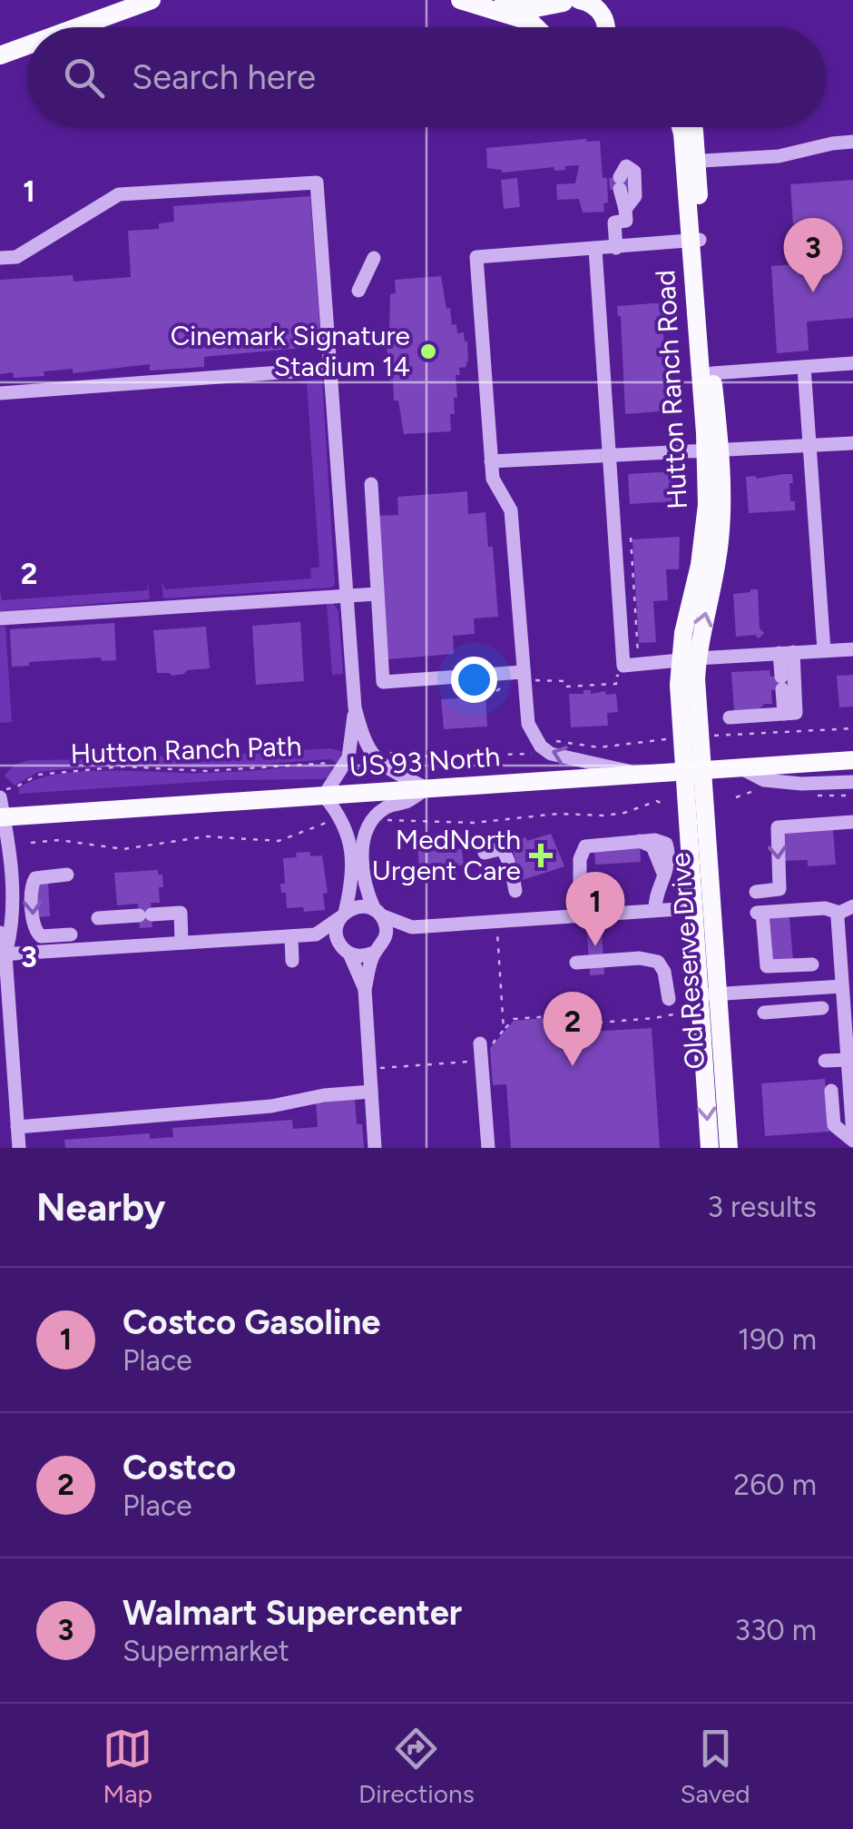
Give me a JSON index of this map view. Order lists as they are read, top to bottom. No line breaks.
{"streets":{"main road":["Hutton Ranch Road","US 93 North","Old Reserve Drive"],"path":["Hutton Ranch Path"]},"crossings":[["Hutton Ranch Road","Hutton Ranch Path"],["Hutton Ranch Road","US 93 North"],["Hutton Ranch Road","Old Reserve Drive"],["US 93 North","Old Reserve Drive"]],"places":{"other":["Cinemark Signature Stadium 14"],"health":["MedNorth Urgent Care"]},"page":{"search":"Search here","pins":["3","1","2"],"heading":["Nearby","3 results"],"list":[{"mark":"1","name":"Costco Gasoline","note":"Place","value":"190 m"},{"mark":"2","name":"Costco","note":"Place","value":"260 m"},{"mark":"3","name":"Walmart Supercenter","note":"Supermarket","value":"330 m"}],"nav":["Map","Directions","Saved"]},"grid":{"rows":["1","2","3"]}}
